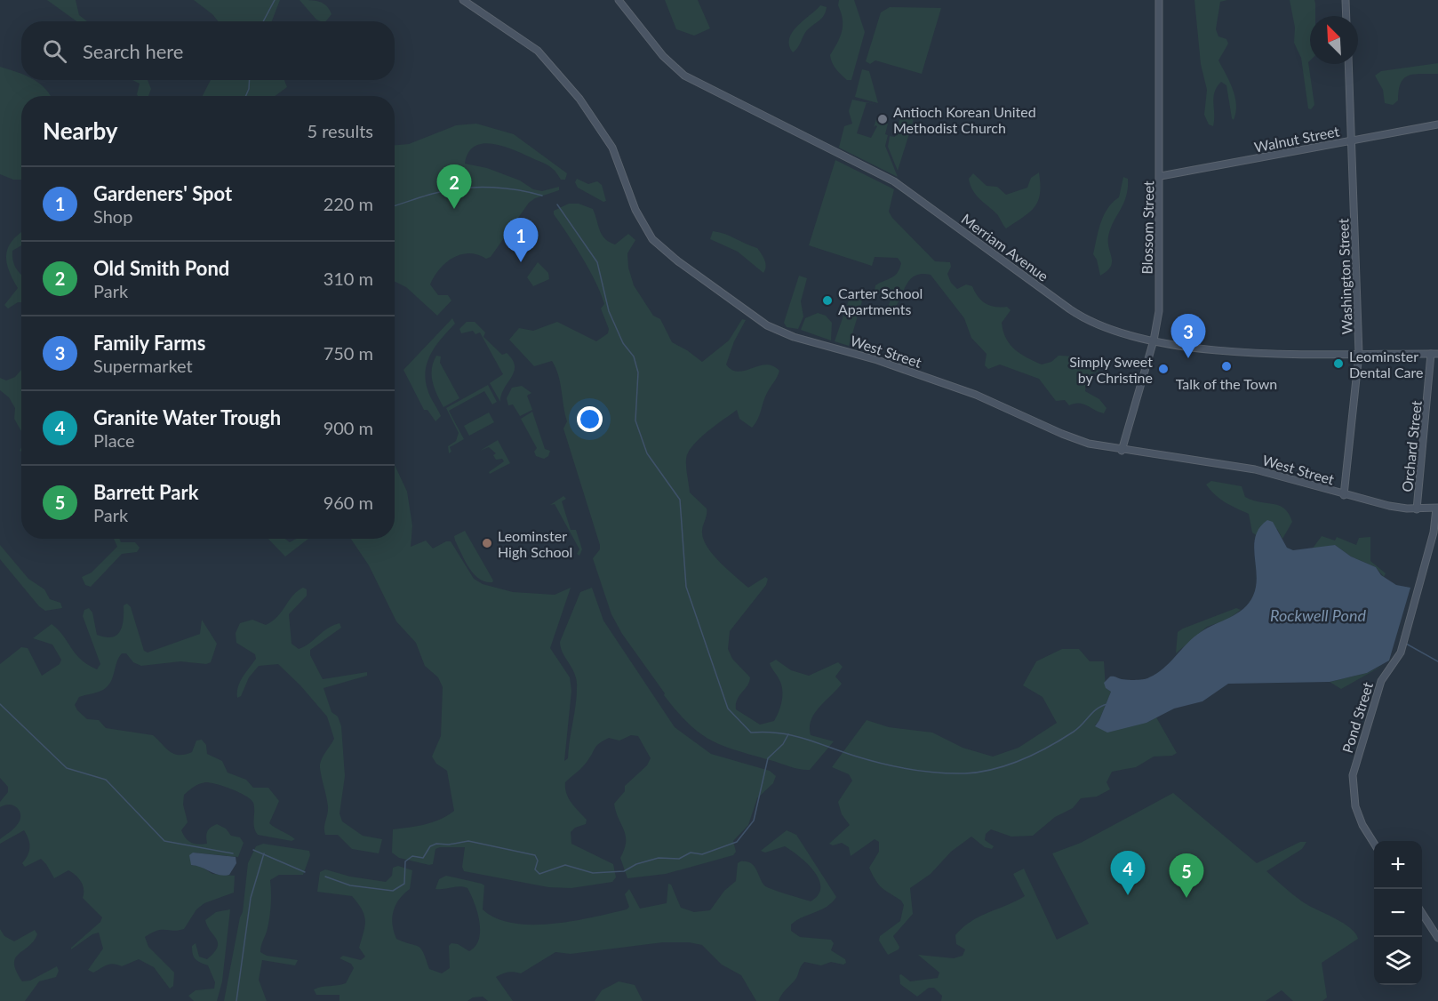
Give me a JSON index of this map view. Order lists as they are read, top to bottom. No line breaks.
{"streets":{"street":["Walnut Street","Blossom Street","Merriam Avenue","Washington Street","West Street","Orchard Street","Pond Street"]},"crossings":[["Walnut Street","Blossom Street"],["Walnut Street","Washington Street"],["Blossom Street","Merriam Avenue"],["Blossom Street","West Street"],["Merriam Avenue","Washington Street"],["Merriam Avenue","Orchard Street"],["Washington Street","West Street"],["West Street","Orchard Street"],["West Street","Pond Street"]],"water":["Rockwell Pond"],"places":["Antioch Korean United Methodist Church","Carter School Apartments","Leominster Dental Care","Talk of the Town","Simply Sweet by Christine","Leominster High School"],"north":"top left","page":{"search":"Search here","heading":["Nearby","5 results"],"pins":["2","1","3","4","5"],"list":[{"mark":"1","name":"Gardeners' Spot","note":"Shop","value":"220 m"},{"mark":"2","name":"Old Smith Pond","note":"Park","value":"310 m"},{"mark":"3","name":"Family Farms","note":"Supermarket","value":"750 m"},{"mark":"4","name":"Granite Water Trough","note":"Place","value":"900 m"},{"mark":"5","name":"Barrett Park","note":"Park","value":"960 m"}],"map_buttons":["+","−"]}}
